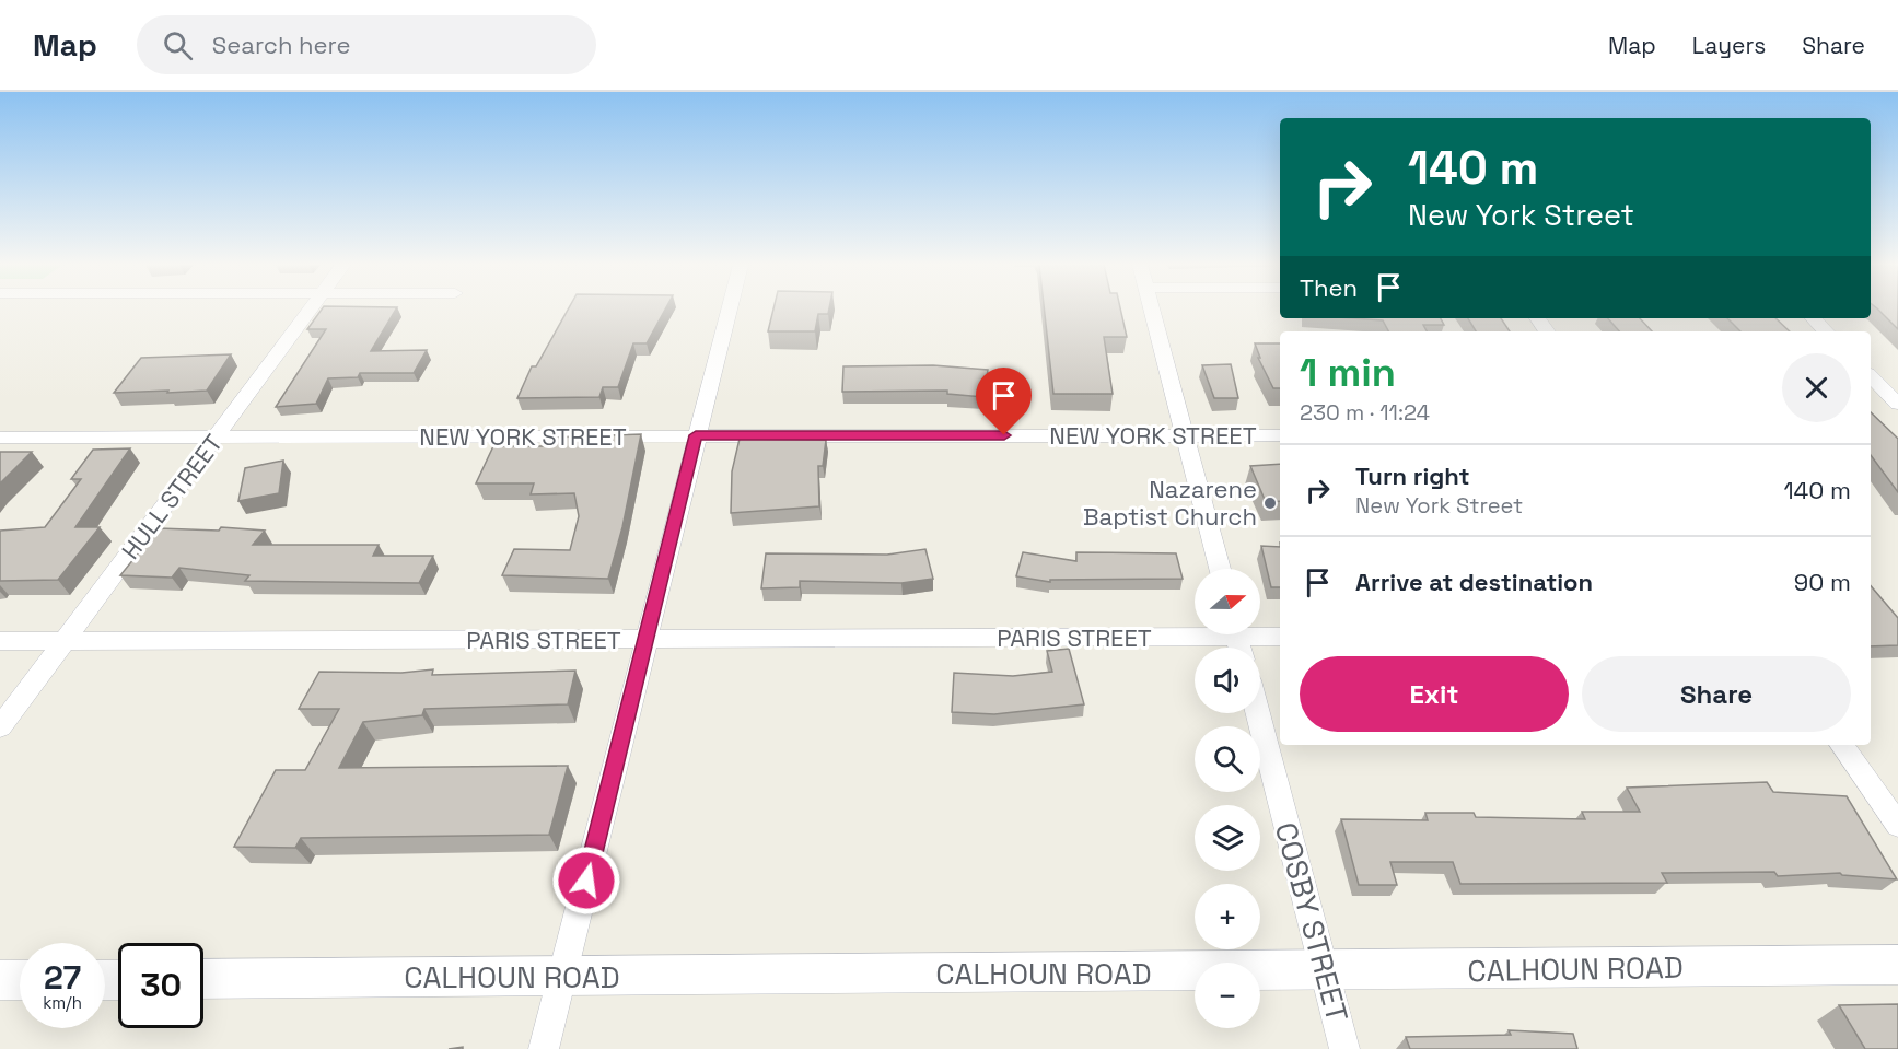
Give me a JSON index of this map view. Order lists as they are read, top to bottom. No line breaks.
{"streets":{"street":["NEW YORK STREET","HULL STREET","PARIS STREET","COSBY STREET","CALHOUN ROAD"]},"crossings":[["NEW YORK STREET","HULL STREET"],["HULL STREET","PARIS STREET"],["COSBY STREET","CALHOUN ROAD"]],"places":["Nazarene Baptist Church"],"north":"right","page":{"header":"Map","search":"Search here","nav":["Map","Layers","Share"],"turn":["140 m","New York Street"],"then":"Then","heading":["1 min","230 m · 11:24"],"list":[{"name":"Turn right","note":"New York Street","value":"140 m"},{"name":"Arrive at destination","value":"90 m"}],"map_buttons":["+","−"],"buttons":["Exit","Share"],"speed":"27 km/h","limit":"30"}}
